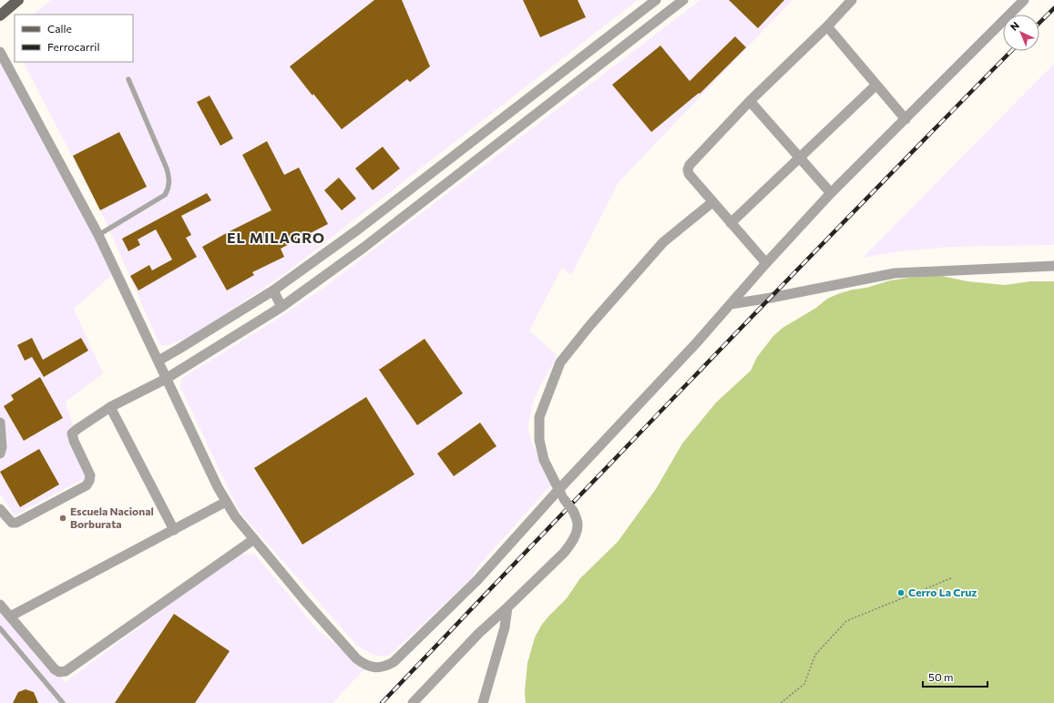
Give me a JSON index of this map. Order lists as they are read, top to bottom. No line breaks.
{"districts":["EL MILAGRO"],"places":["Escuela Nacional Borburata","Cerro La Cruz"],"legend":["Calle","Ferrocarril"],"scale_bar":"50 m","north":"top left"}
